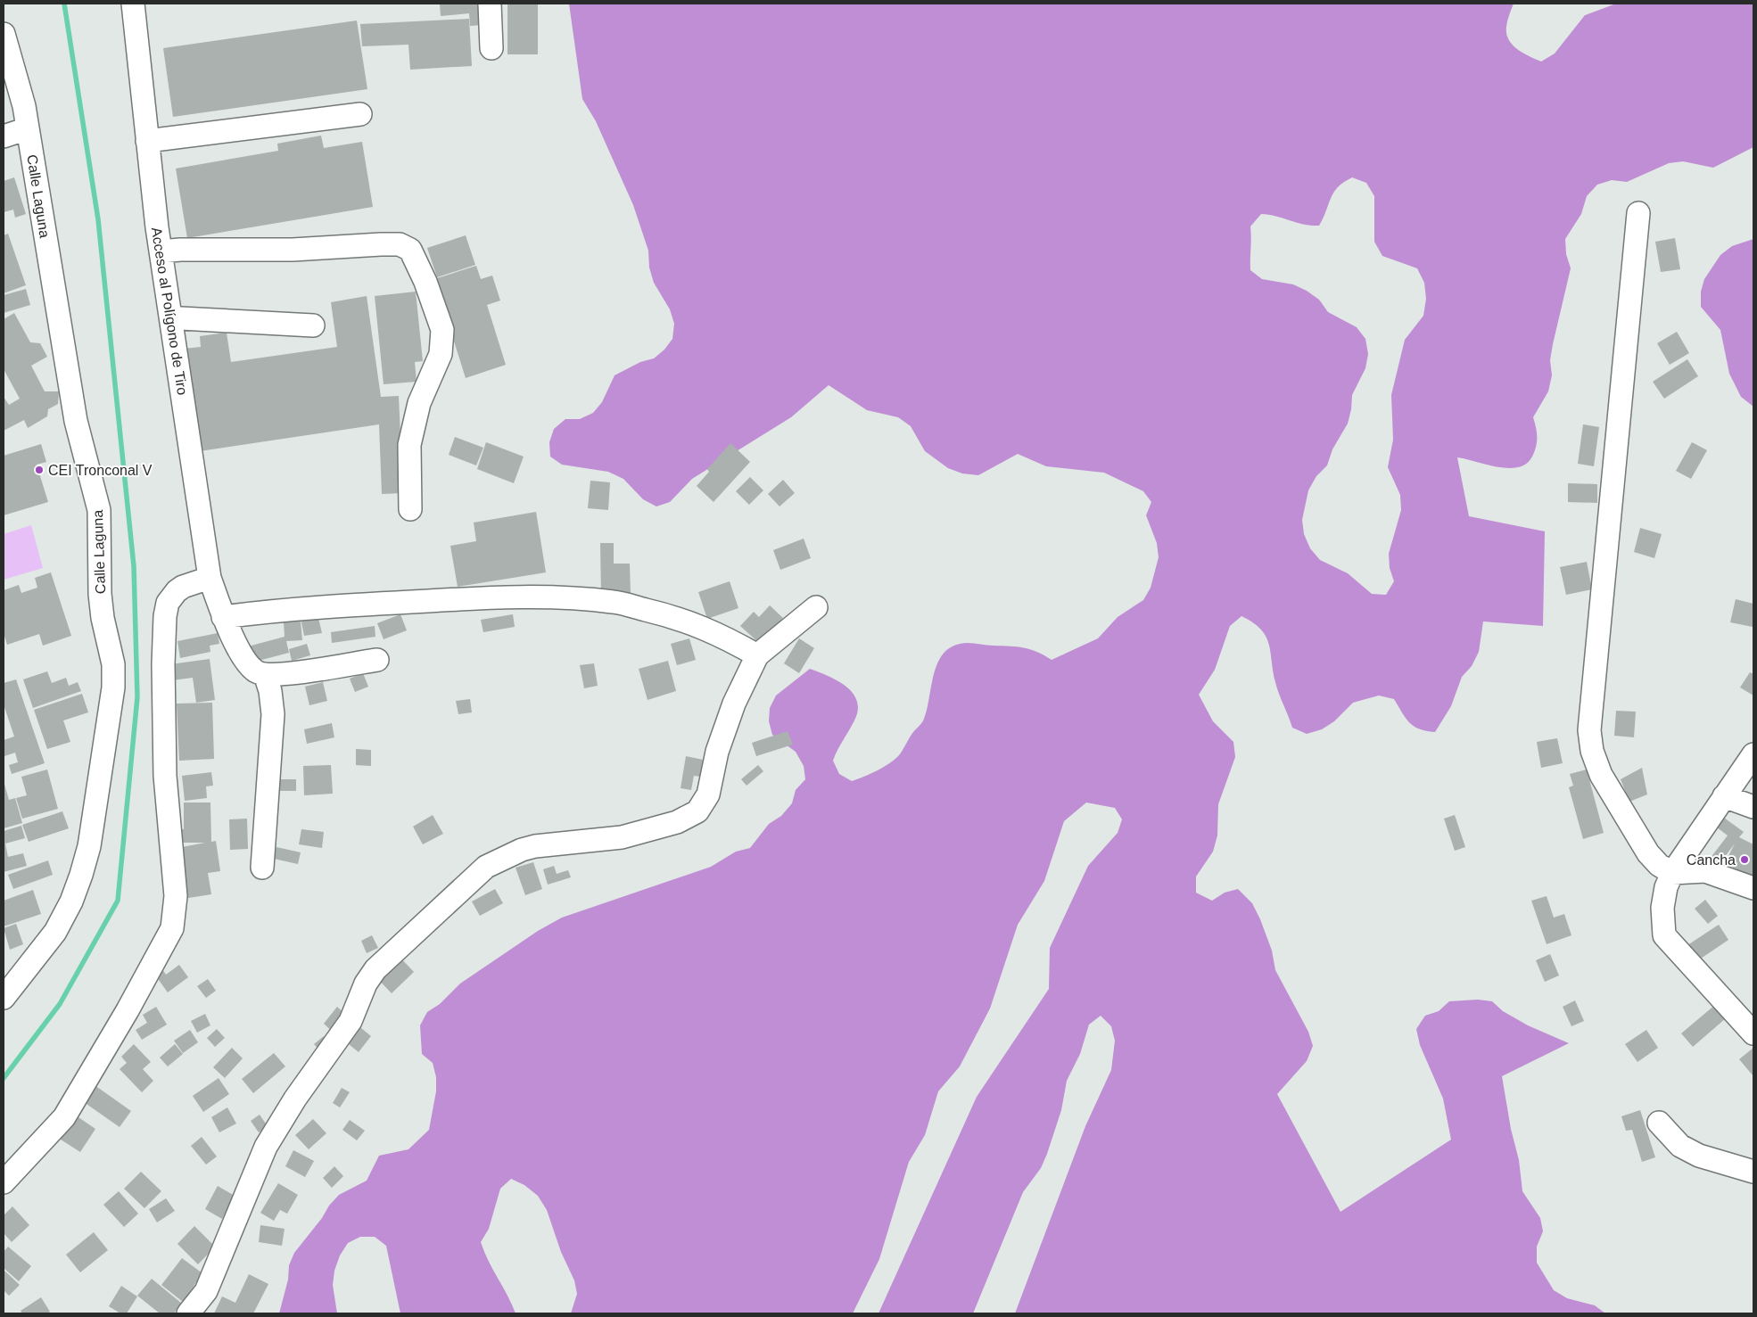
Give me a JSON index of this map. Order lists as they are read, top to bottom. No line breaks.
{"streets":{"street":["Calle Laguna","Acceso al Polígono de Tiro"]},"places":["CEI Tronconal V","Cancha"]}
